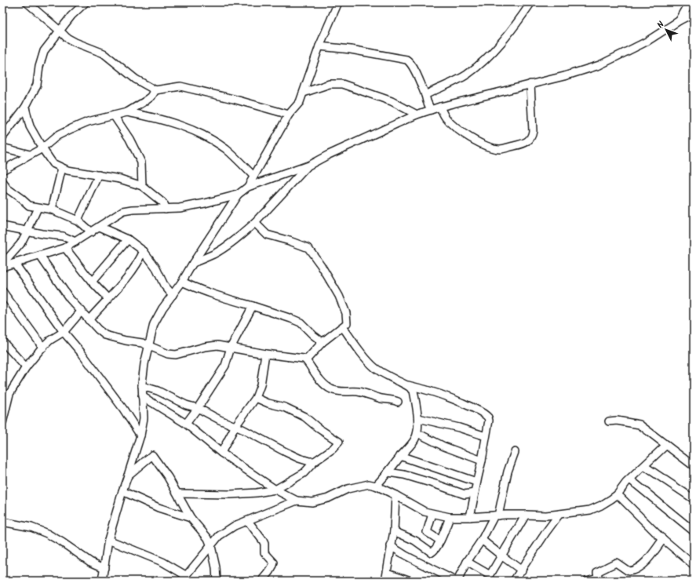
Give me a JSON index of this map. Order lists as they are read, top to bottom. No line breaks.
{"north":"top left"}
